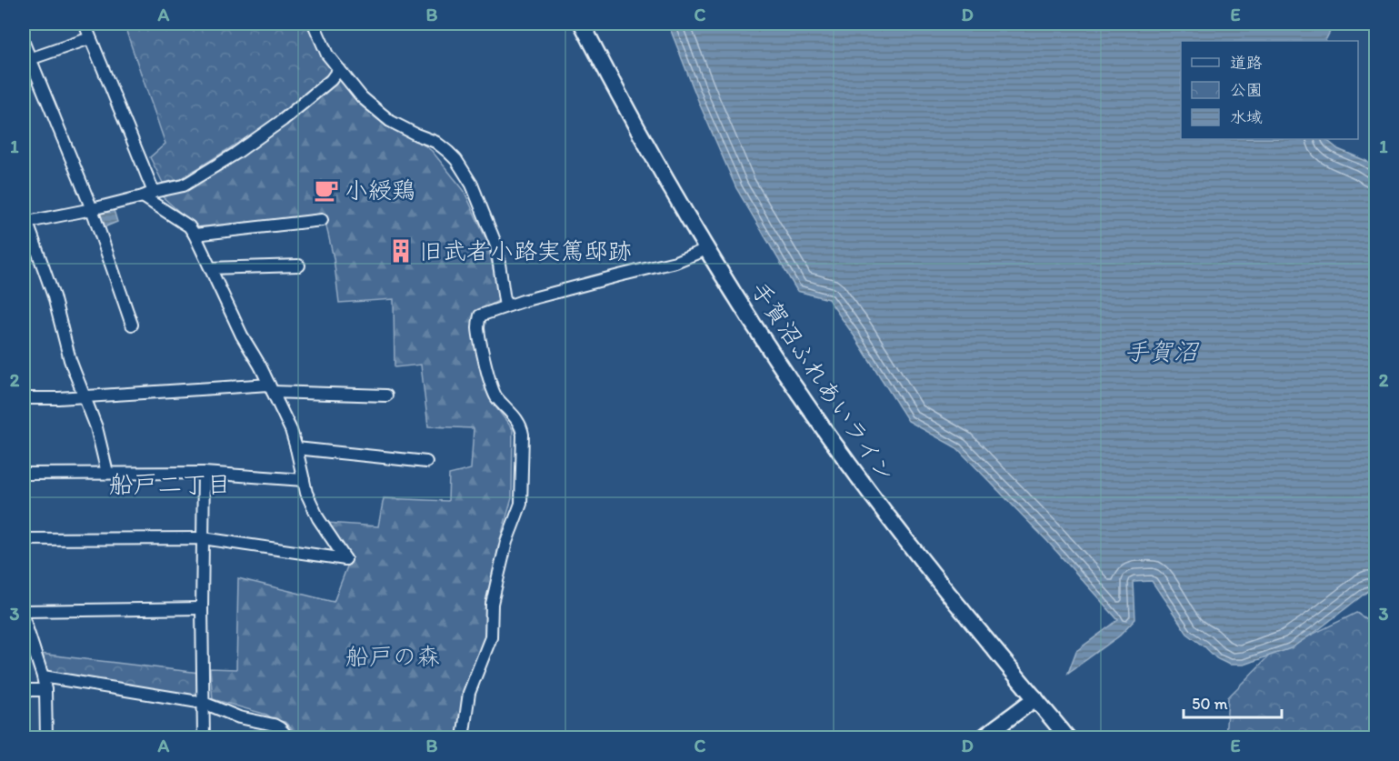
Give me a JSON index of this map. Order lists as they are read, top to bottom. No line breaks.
{"streets":{"street":["手賀沼ふれあいライン"]},"districts":["船戸二丁目"],"water":["手賀沼"],"parks":["船戸の森"],"places":{"cafe":["小綬鶏"],"building":["旧武者小路実篤邸跡"]},"legend":["道路","公園","水域"],"scale_bar":"50 m","grid":{"columns":["A","B","C","D","E"],"rows":["1","2","3"]}}
